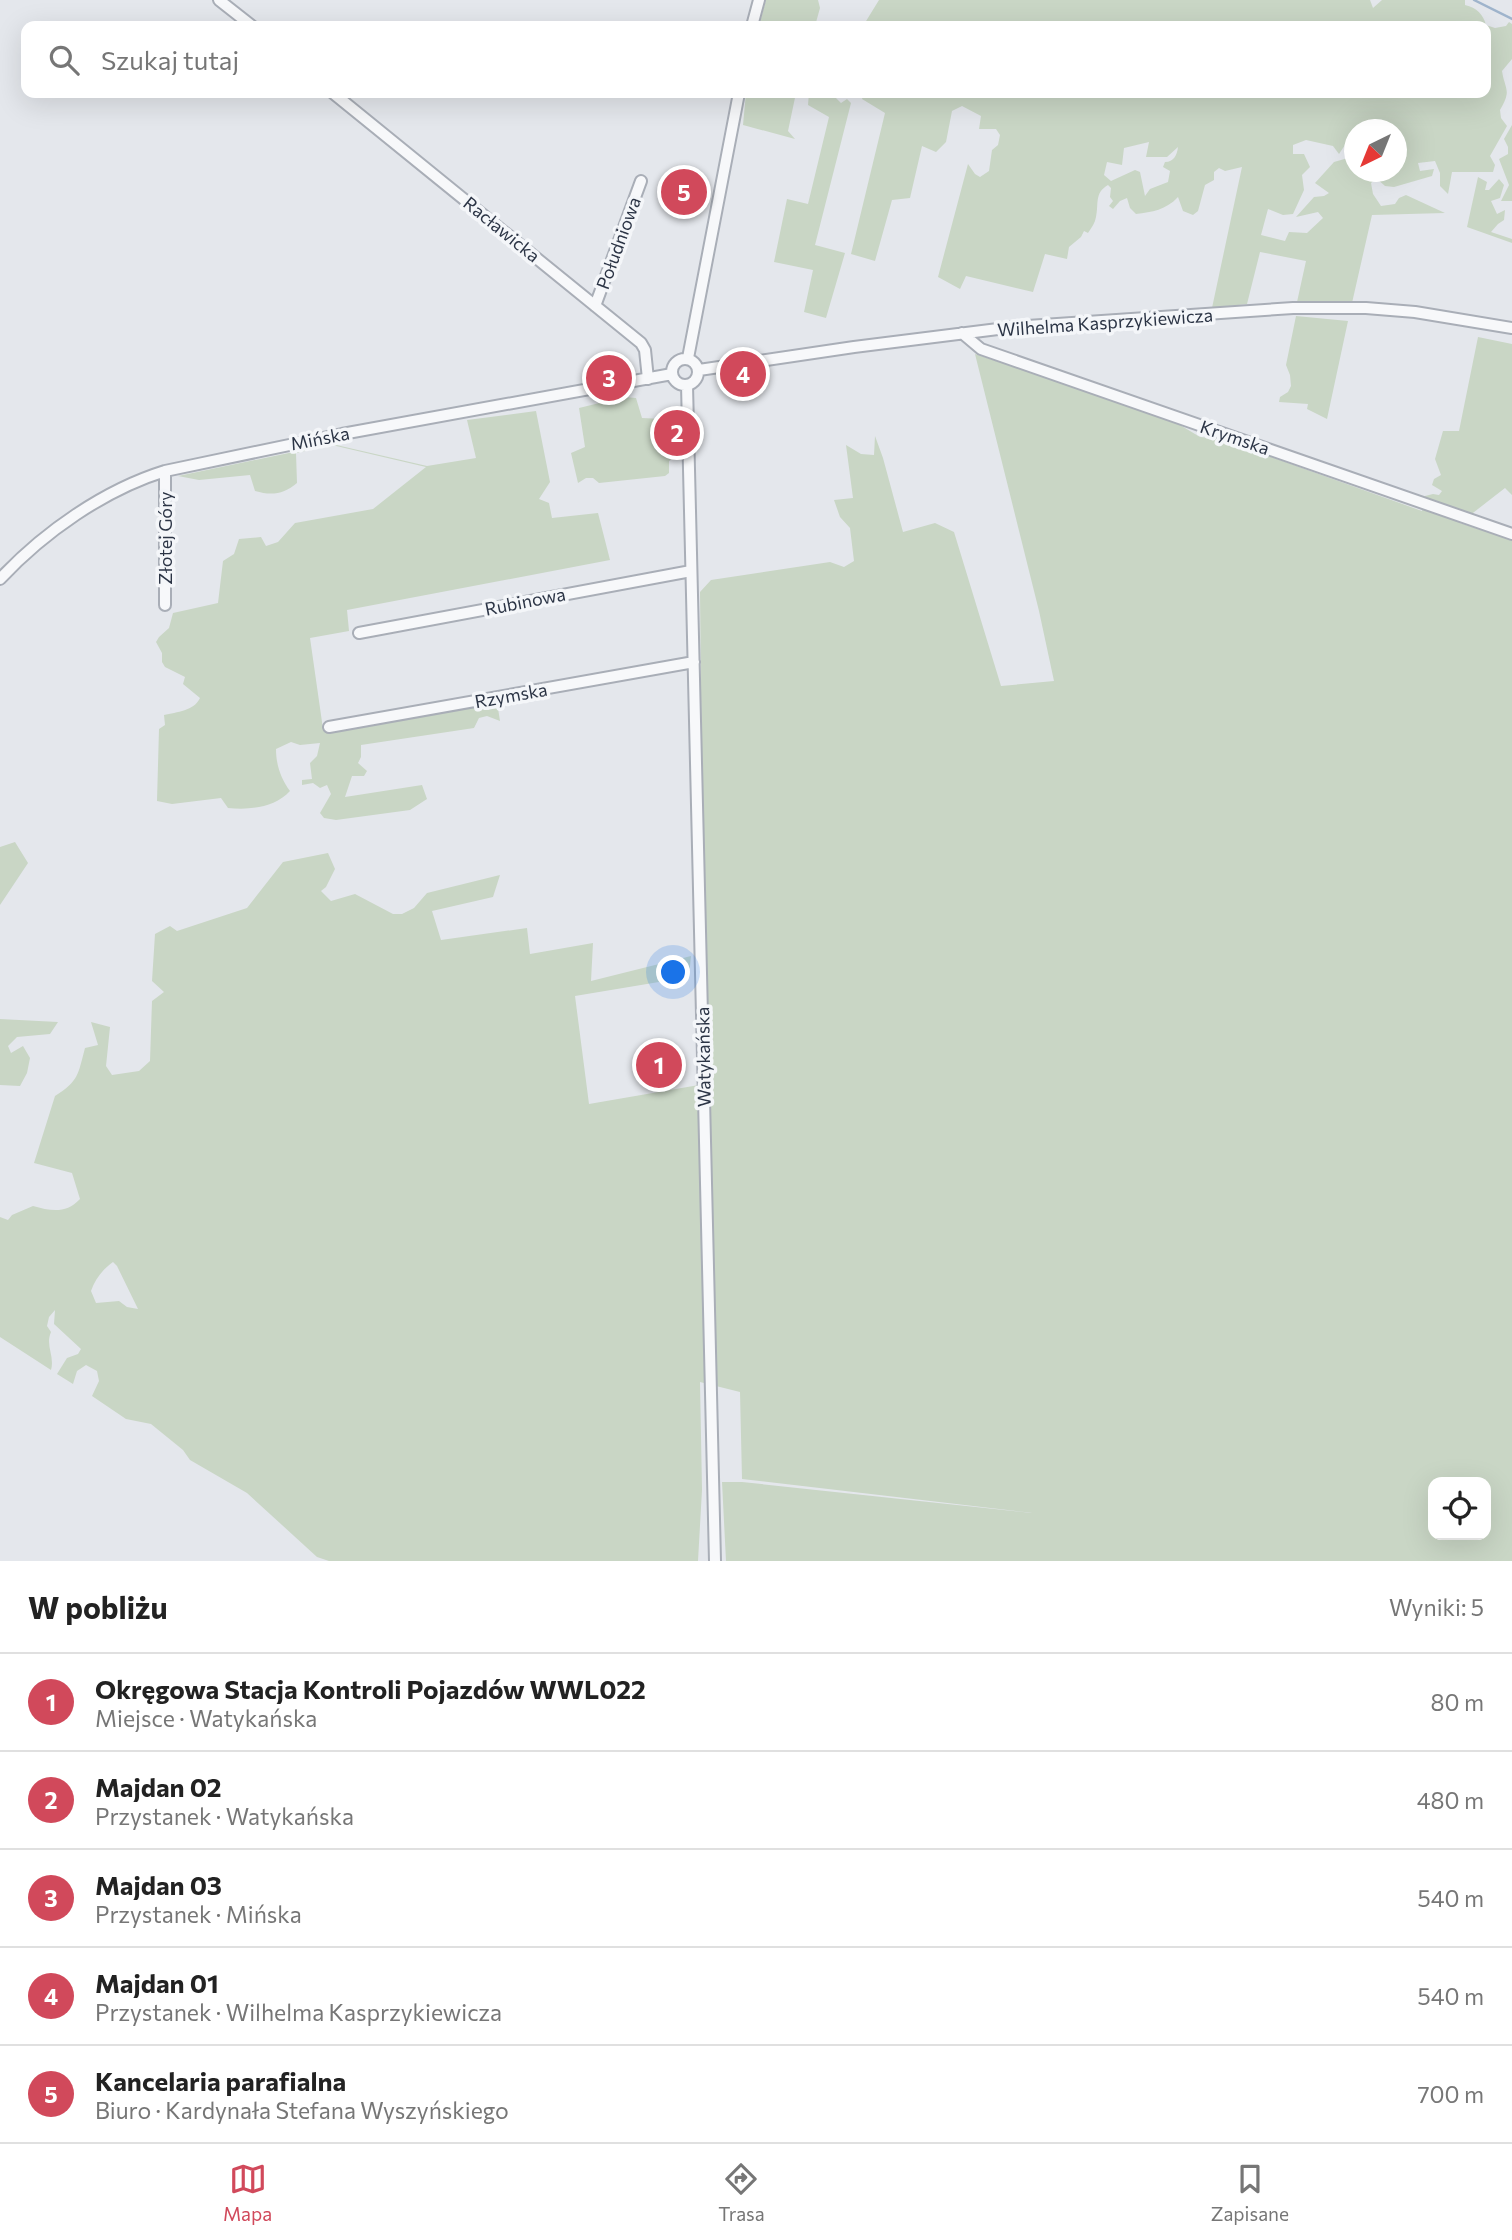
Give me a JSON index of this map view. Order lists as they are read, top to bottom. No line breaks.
{"streets":{"street":["Racławicka","Południowa","Wilhelma Kasprzykiewicza","Krymska","Mińska","Złotej Góry","Rubinowa","Rzymska","Watykańska"]},"crossings":[["Racławicka","Południowa"],["Racławicka","Mińska"],["Wilhelma Kasprzykiewicza","Krymska"],["Wilhelma Kasprzykiewicza","Mińska"],["Wilhelma Kasprzykiewicza","Watykańska"],["Mińska","Złotej Góry"],["Mińska","Watykańska"],["Rubinowa","Watykańska"],["Rzymska","Watykańska"]],"north":"bottom left","page":{"search":"Szukaj tutaj","pins":["5","4","3","2","1"],"heading":["W pobliżu","Wyniki: 5"],"list":[{"mark":"1","name":"Okręgowa Stacja Kontroli Pojazdów WWL022","note":"Miejsce · Watykańska","value":"80 m"},{"mark":"2","name":"Majdan 02","note":"Przystanek · Watykańska","value":"480 m"},{"mark":"3","name":"Majdan 03","note":"Przystanek · Mińska","value":"540 m"},{"mark":"4","name":"Majdan 01","note":"Przystanek · Wilhelma Kasprzykiewicza","value":"540 m"},{"mark":"5","name":"Kancelaria parafialna","note":"Biuro · Kardynała Stefana Wyszyńskiego","value":"700 m"}],"nav":["Mapa","Trasa","Zapisane"]}}
